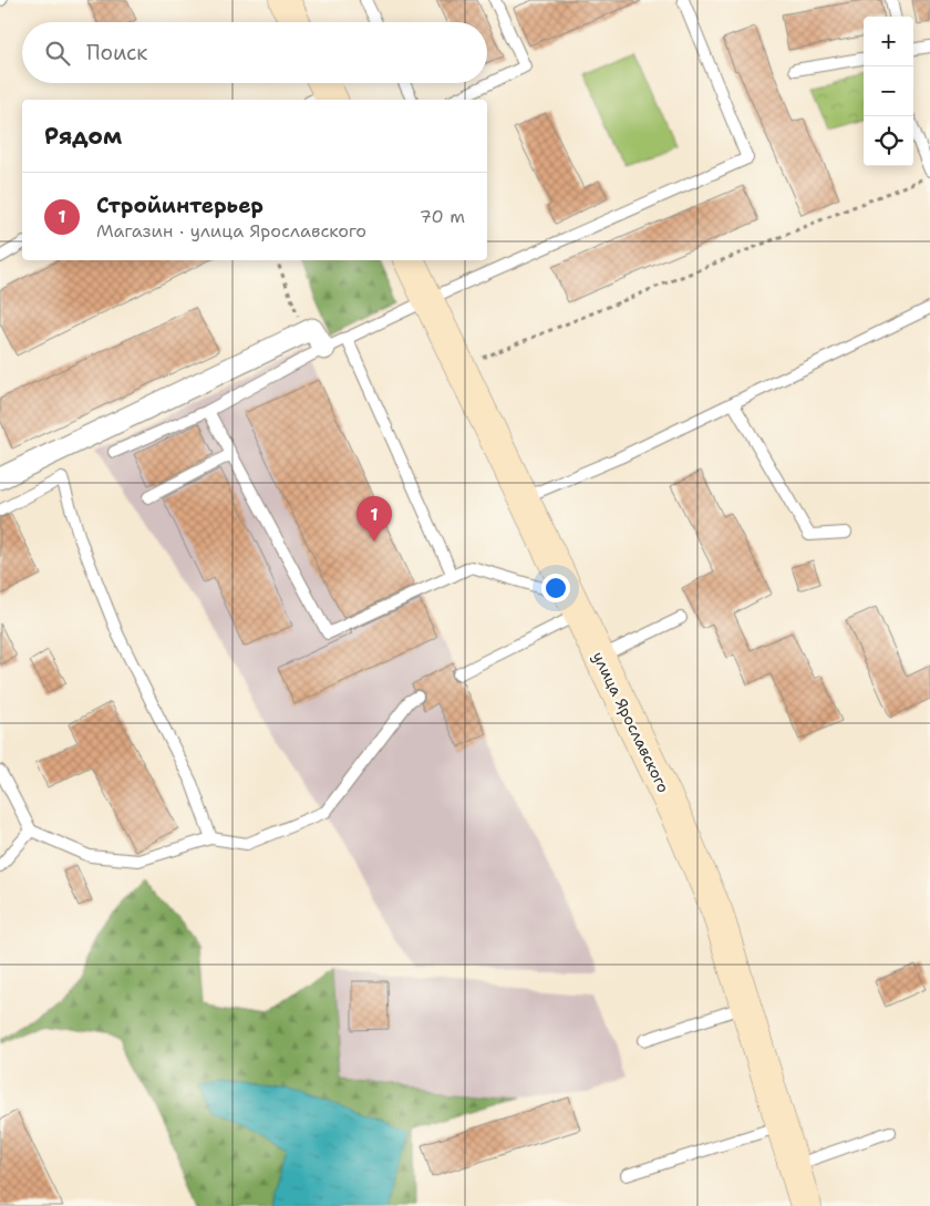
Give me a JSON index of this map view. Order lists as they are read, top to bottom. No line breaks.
{"streets":{"street":["улица Ярославского"]},"page":{"map_buttons":["+","−"],"search":"Поиск","heading":"Рядом","list":[{"mark":"1","name":"Стройинтерьер","note":"Магазин · улица Ярославского","value":"70 m"}],"pins":"1"}}
